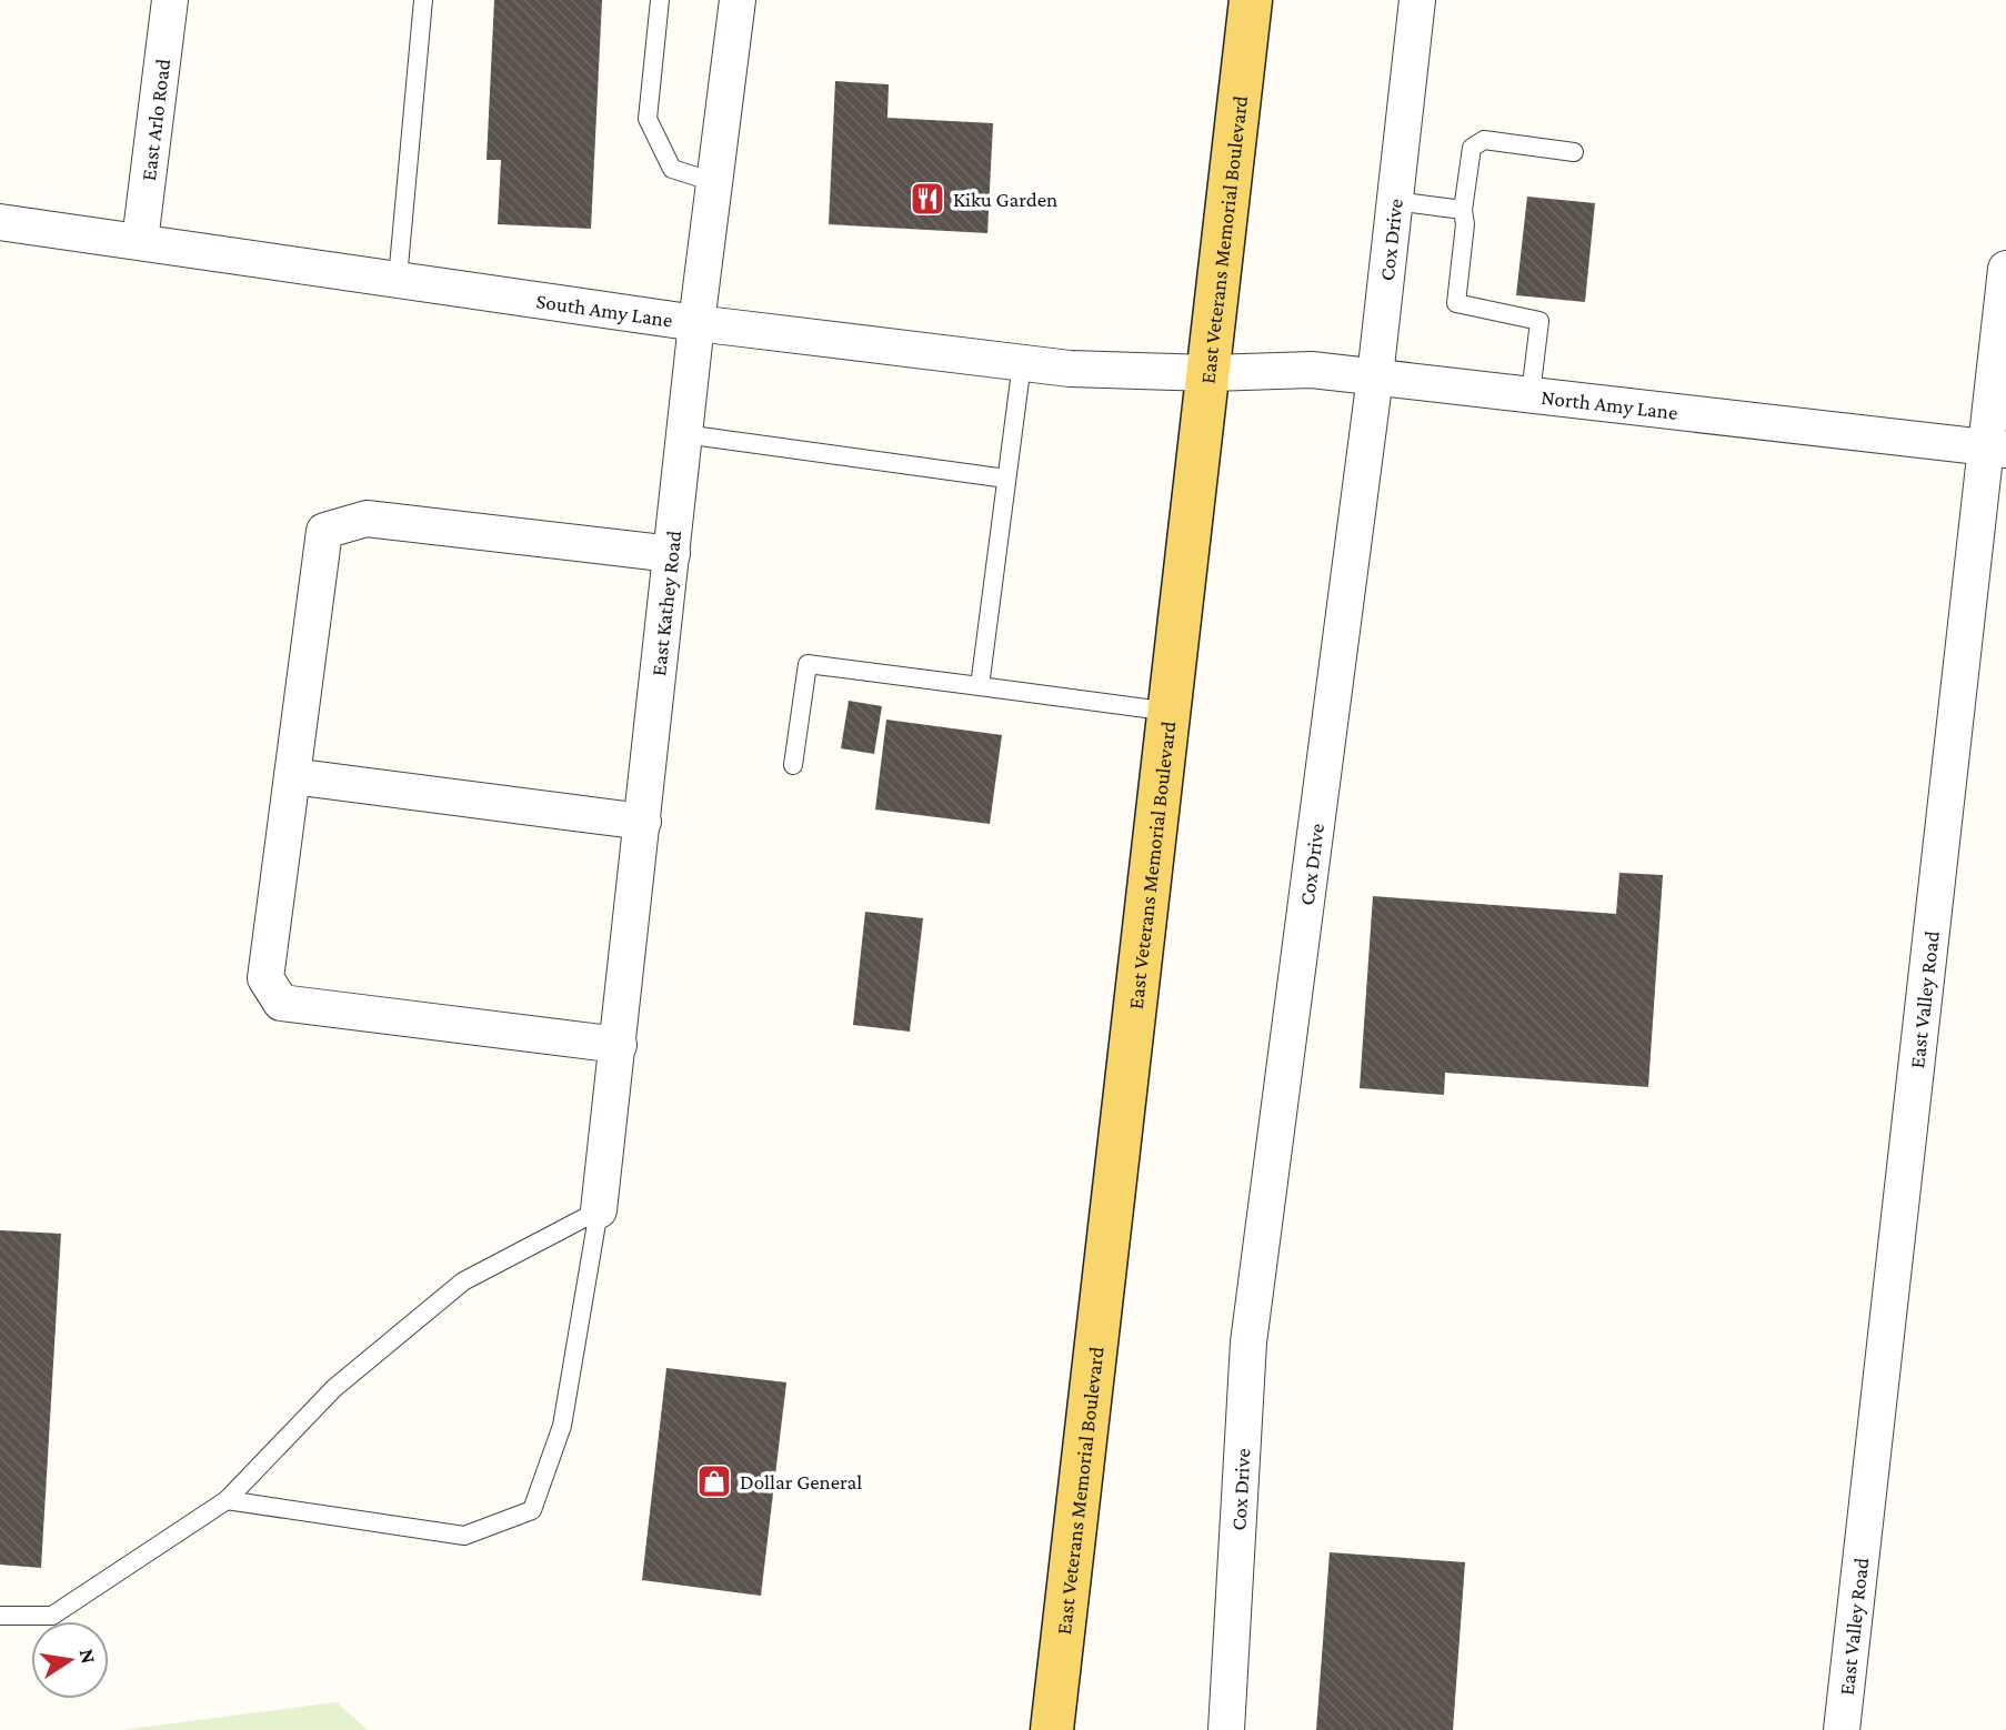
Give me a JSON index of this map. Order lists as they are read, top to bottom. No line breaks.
{"streets":{"main road":["East Veterans Memorial Boulevard"],"street":["East Arlo Road","Cox Drive","South Amy Lane","North Amy Lane","East Kathey Road","East Valley Road"]},"crossings":[["East Arlo Road","South Amy Lane"],["East Veterans Memorial Boulevard","South Amy Lane"],["East Veterans Memorial Boulevard","North Amy Lane"],["Cox Drive","North Amy Lane"],["South Amy Lane","North Amy Lane"],["South Amy Lane","East Kathey Road"],["North Amy Lane","East Valley Road"]],"places":{"restaurant":["Kiku Garden"],"shop":["Dollar General"]},"north":"right"}
